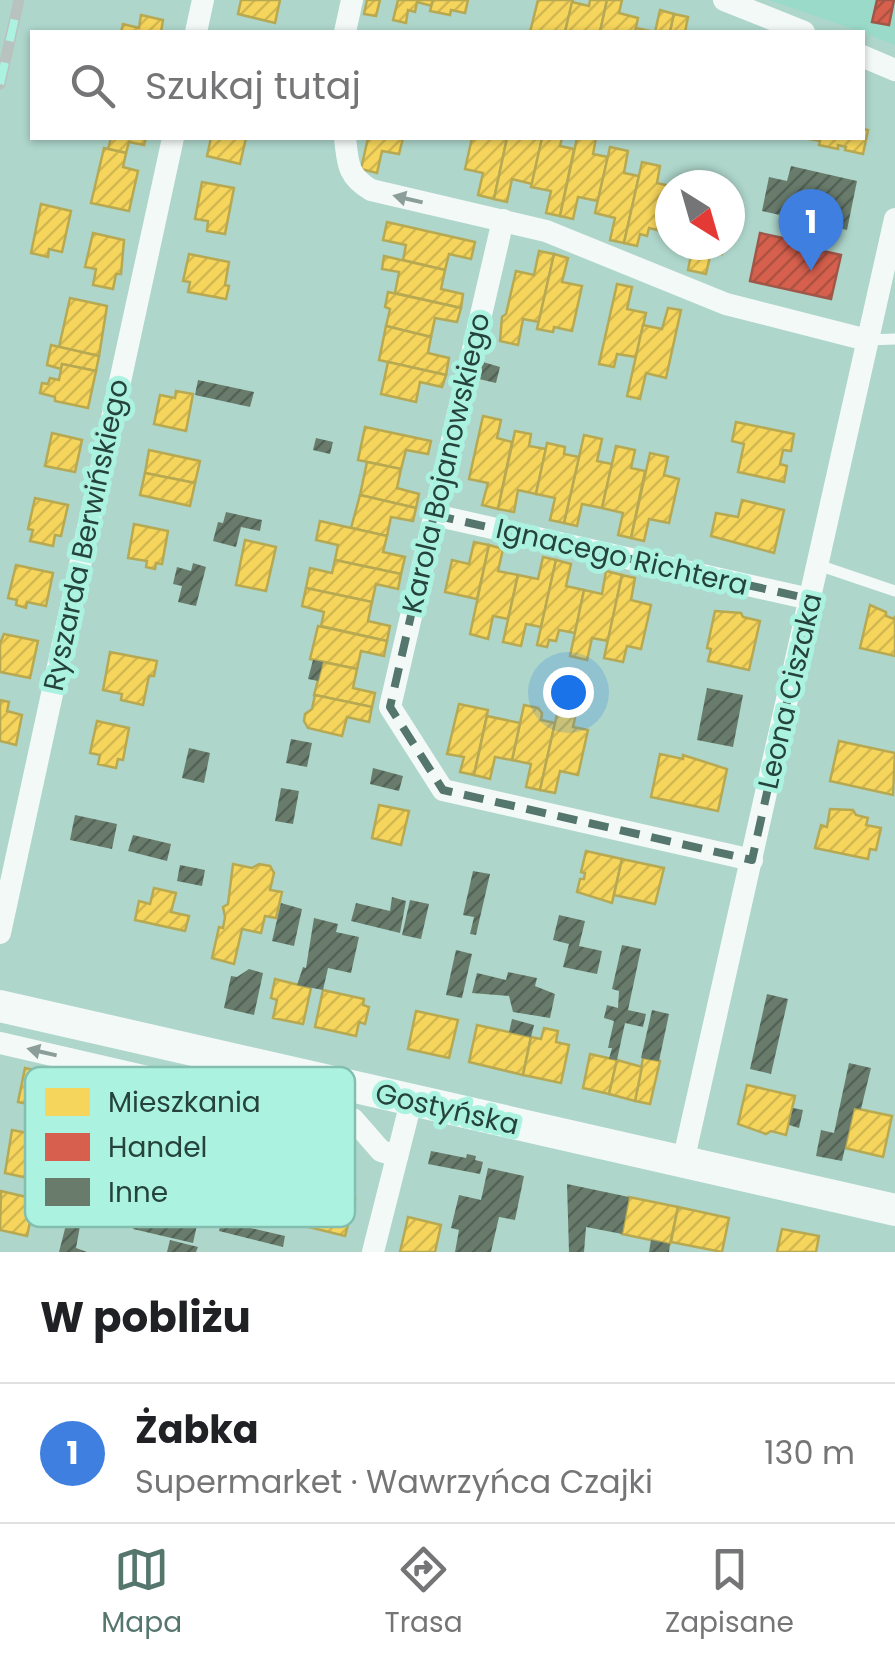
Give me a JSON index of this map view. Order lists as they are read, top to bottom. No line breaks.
{"streets":{"main road":["Gostyńska"],"street":["Karola Bojanowskiego","Ryszarda Berwińskiego","Ignacego Richtera","Leona Ciszaka"]},"crossings":[["Karola Bojanowskiego","Ignacego Richtera"],["Karola Bojanowskiego","Leona Ciszaka"],["Ignacego Richtera","Leona Ciszaka"],["Leona Ciszaka","Gostyńska"]],"legend":["Mieszkania","Handel","Inne"],"north":"bottom right","page":{"search":"Szukaj tutaj","pins":"1","heading":"W pobliżu","list":[{"mark":"1","name":"Żabka","note":"Supermarket · Wawrzyńca Czajki","value":"130 m"}],"nav":["Mapa","Trasa","Zapisane"]}}
